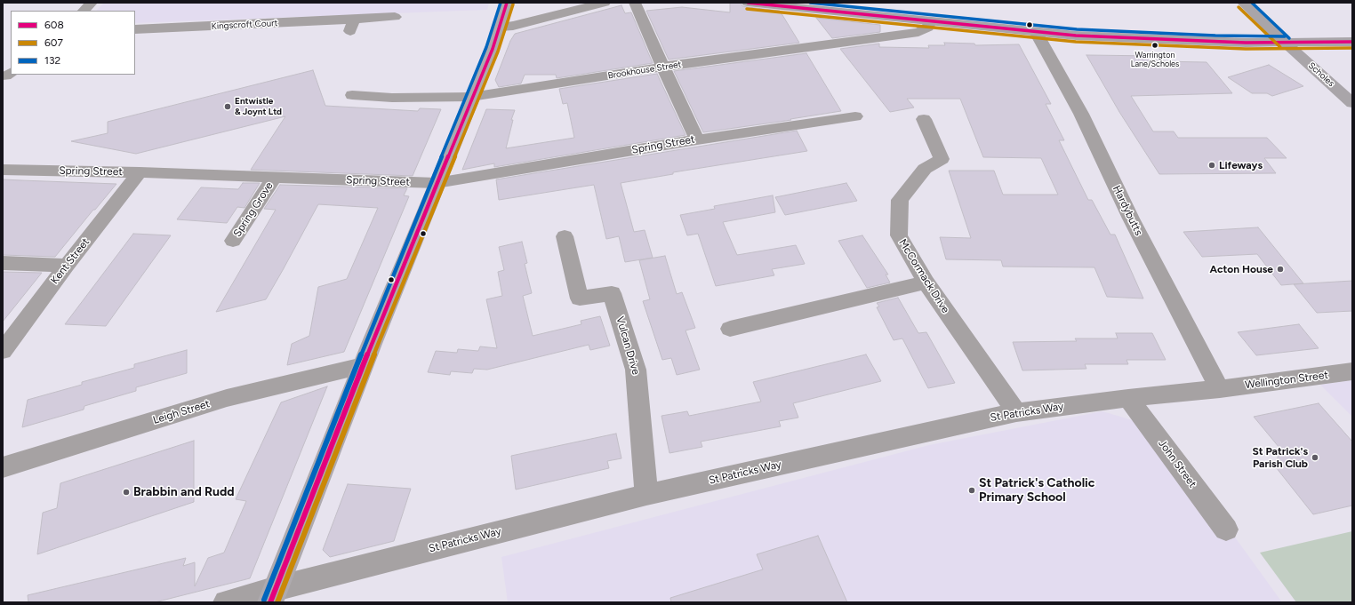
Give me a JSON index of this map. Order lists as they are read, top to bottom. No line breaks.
{"streets":{"main road":["Scholes"],"street":["Kingscroft Court","Brookhouse Street","Spring Street","Spring Grove","Hardybutts","Kent Street","McCormack Drive","Vulcan Drive","Wellington Street","Leigh Street","St Patricks Way","John Street"]},"crossings":[["Spring Street","Spring Grove"],["Spring Street","Kent Street"],["Hardybutts","Wellington Street"],["Hardybutts","St Patricks Way"],["McCormack Drive","St Patricks Way"],["Vulcan Drive","St Patricks Way"],["Wellington Street","St Patricks Way"],["St Patricks Way","John Street"]],"places":["Warrington Lane/Scholes","Entwistle & Joynt Ltd","Lifeways","Acton House","St Patrick's Parish Club","St Patrick's Catholic Primary School","Brabbin and Rudd"],"lines":["transit line 608","transit line 132","transit line 607"],"legend":["608","607","132"]}
